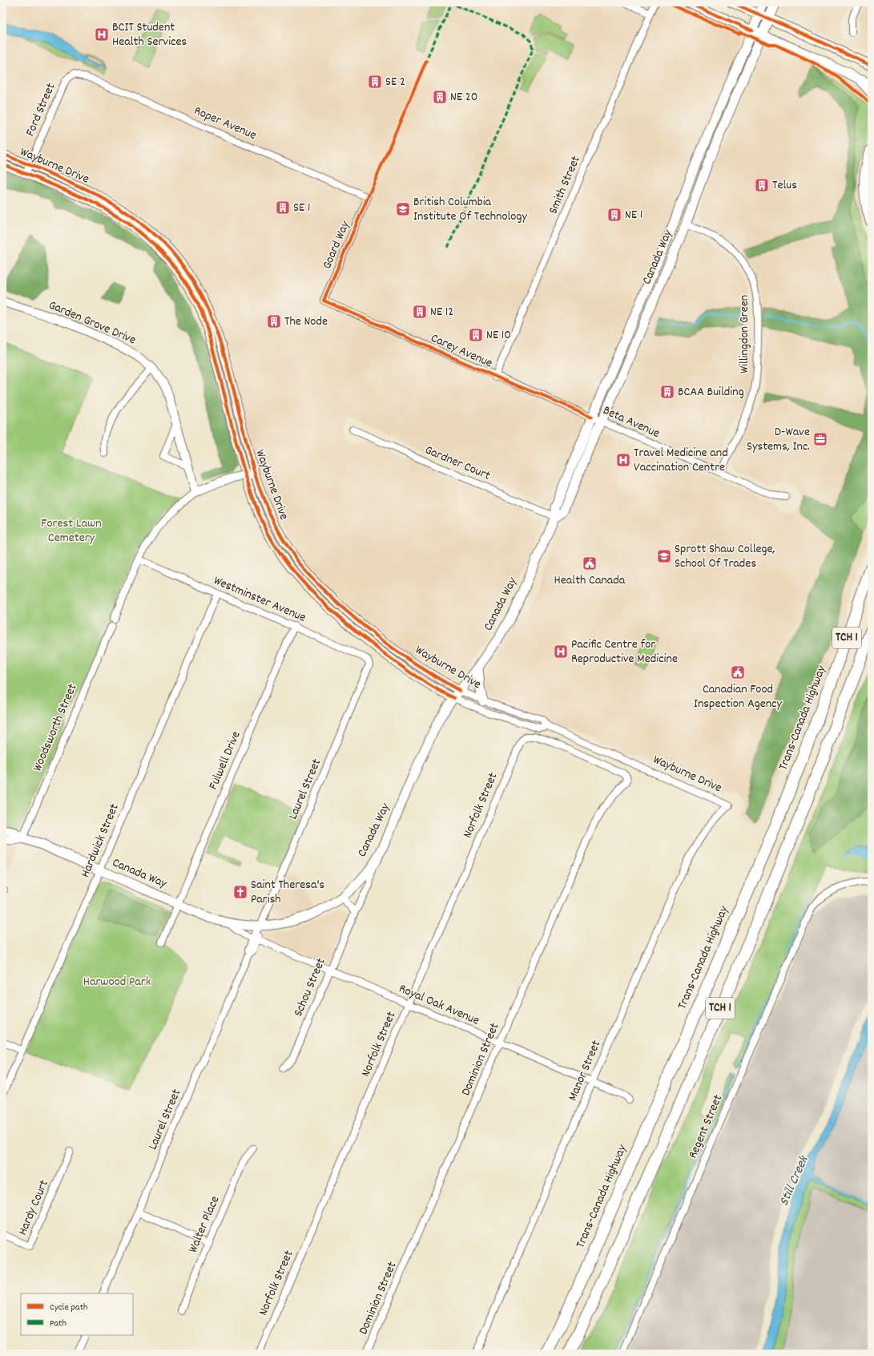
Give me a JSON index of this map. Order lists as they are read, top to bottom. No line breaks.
{"streets":{"highway":["TCH 1","Trans-Canada Highway"],"main road":["Canada Way"],"street":["Ford Street","Roper Avenue","Wayburne Drive","Smith Street","Goard Way","Garden Grove Drive","Willingdon Green","Carey Avenue","Beta Avenue","Gardner Court","Westminster Avenue","Woodsworth Street","Fulwell Drive","Laurel Street","Norfolk Street","Hardwick Street","Schou Street","Royal Oak Avenue","Dominion Street","Manor Street","Regent Street","Hardy Court","Walter Place"]},"crossings":[["Ford Street","Roper Avenue"],["Ford Street","Wayburne Drive"],["Roper Avenue","Goard Way"],["Wayburne Drive","Canada Way"],["Wayburne Drive","Manor Street"],["Smith Street","Carey Avenue"],["Goard Way","Carey Avenue"],["Canada Way","Willingdon Green"],["Canada Way","Carey Avenue"],["Canada Way","Beta Avenue"],["Canada Way","Gardner Court"],["Canada Way","Woodsworth Street"],["Canada Way","Fulwell Drive"],["Canada Way","Laurel Street"],["Canada Way","Hardwick Street"],["Canada Way","Schou Street"],["Canada Way","Royal Oak Avenue"],["Willingdon Green","Beta Avenue"],["Carey Avenue","Beta Avenue"],["Westminster Avenue","Fulwell Drive"],["Westminster Avenue","Laurel Street"],["Westminster Avenue","Hardwick Street"],["Laurel Street","Royal Oak Avenue"],["Norfolk Street","Royal Oak Avenue"],["Norfolk Street","Dominion Street"],["Schou Street","Royal Oak Avenue"],["Royal Oak Avenue","Dominion Street"],["Royal Oak Avenue","Manor Street"]],"water":["Still Creek"],"parks":["Forest Lawn Cemetery","Harwood Park"],"places":{"hospital":["BCIT Student Health Services","Travel Medicine and Vaccination Centre","Pacific Centre for Reproductive Medicine"],"building":["SE 2","NE 20","Telus","SE 1","NE 1","NE 12","The Node","NE 10","BCAA Building"],"school or university":["British Columbia Institute Of Technology","Sprott Shaw College, School Of Trades"],"office":["D-Wave Systems, Inc."],"public building":["Health Canada","Canadian Food Inspection Agency"],"church":["Saint Theresa's Parish"]},"legend":["Cycle path","Path"]}
